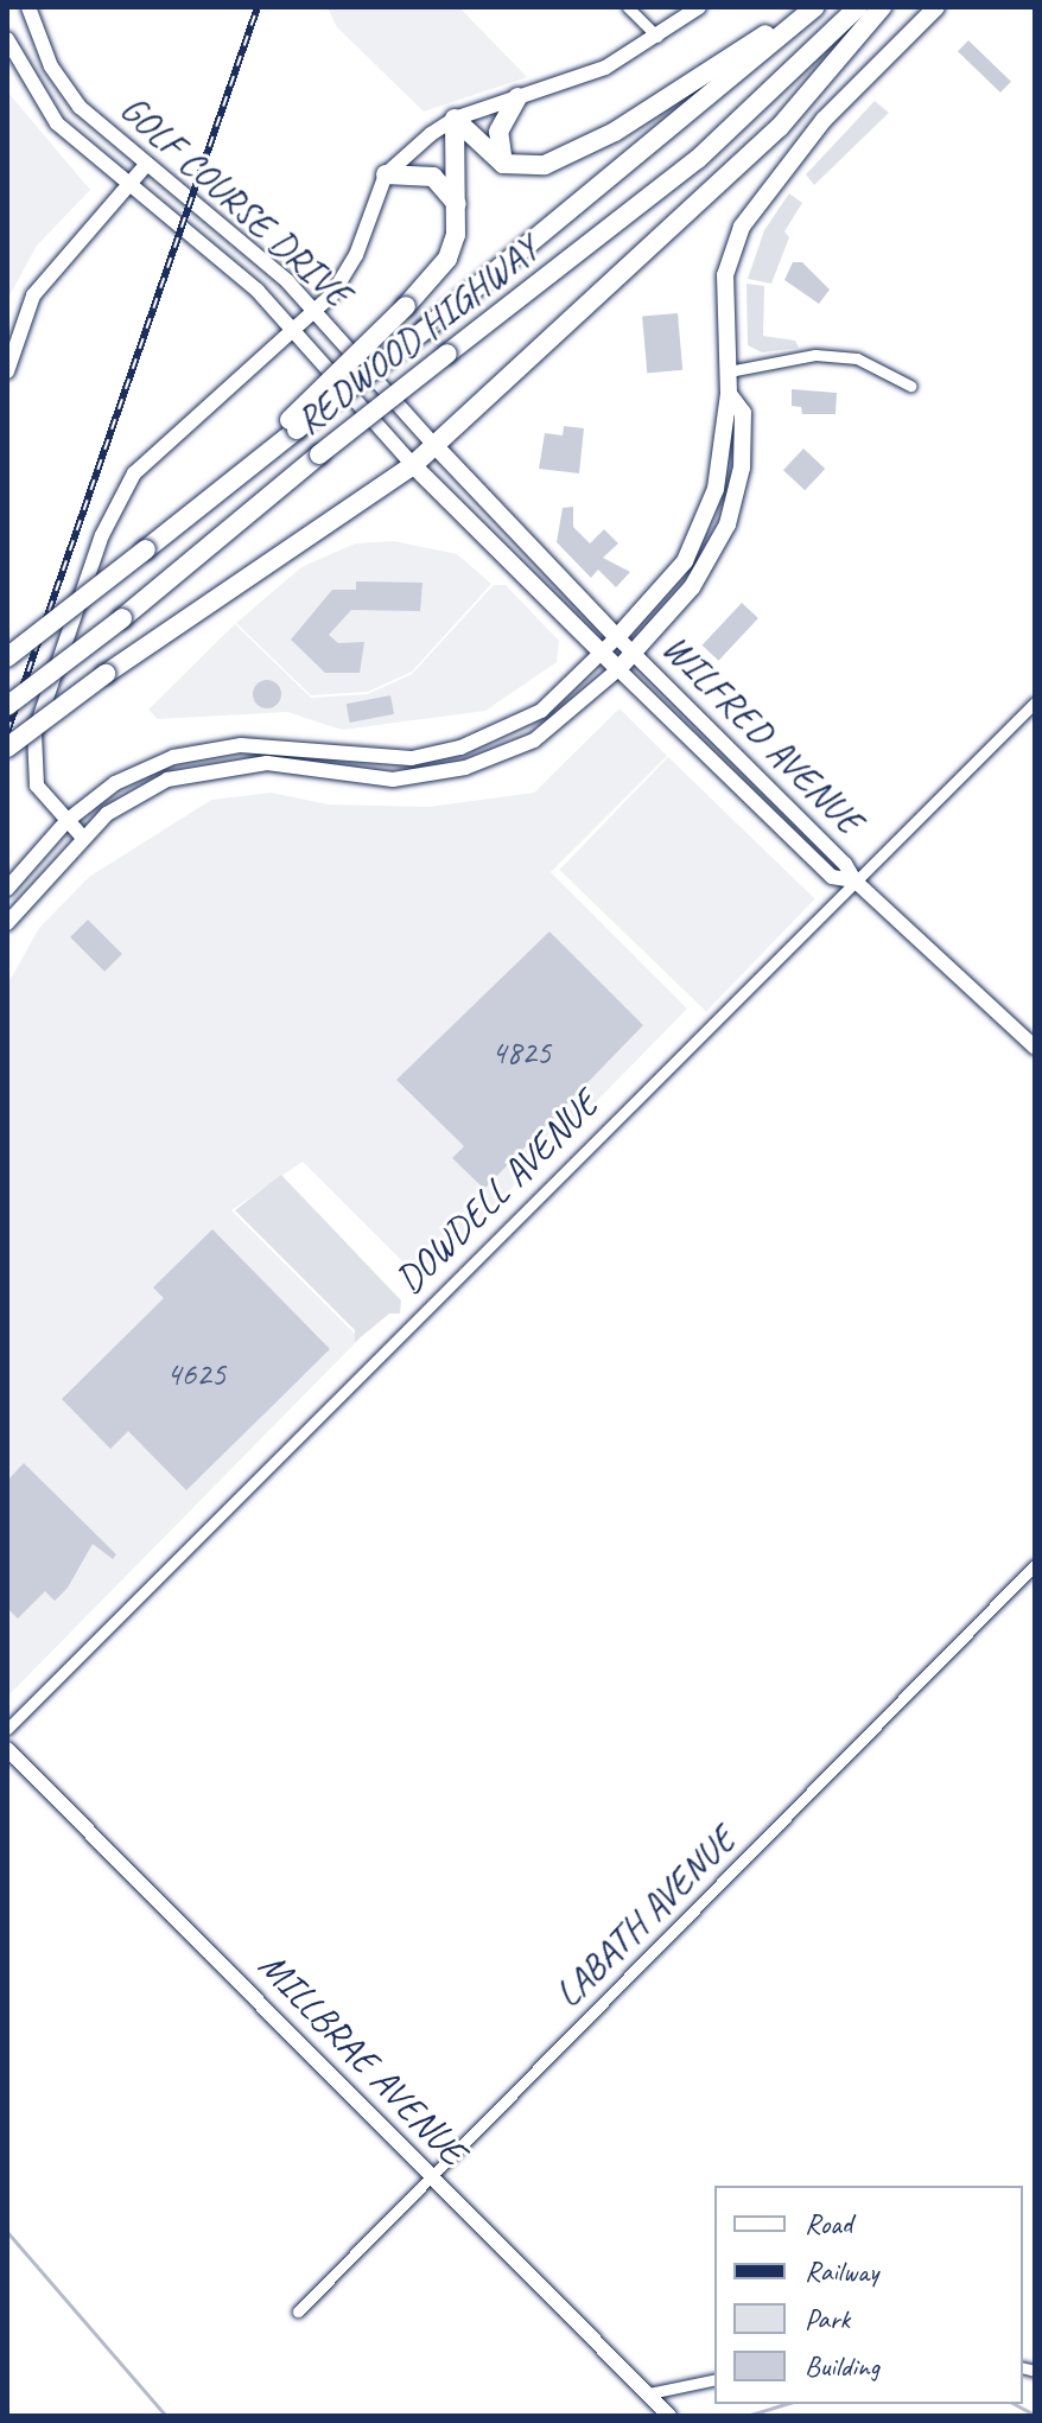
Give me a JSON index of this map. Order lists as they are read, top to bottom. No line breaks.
{"streets":{"highway":["REDWOOD HIGHWAY"],"main road":["GOLF COURSE DRIVE","WILFRED AVENUE"],"street":["DOWDELL AVENUE","LABATH AVENUE","MILLBRAE AVENUE"]},"crossings":[["GOLF COURSE DRIVE","WILFRED AVENUE"],["WILFRED AVENUE","DOWDELL AVENUE"],["LABATH AVENUE","MILLBRAE AVENUE"]],"house_numbers":["4825","4625"],"legend":["Road","Railway","Park","Building"]}
